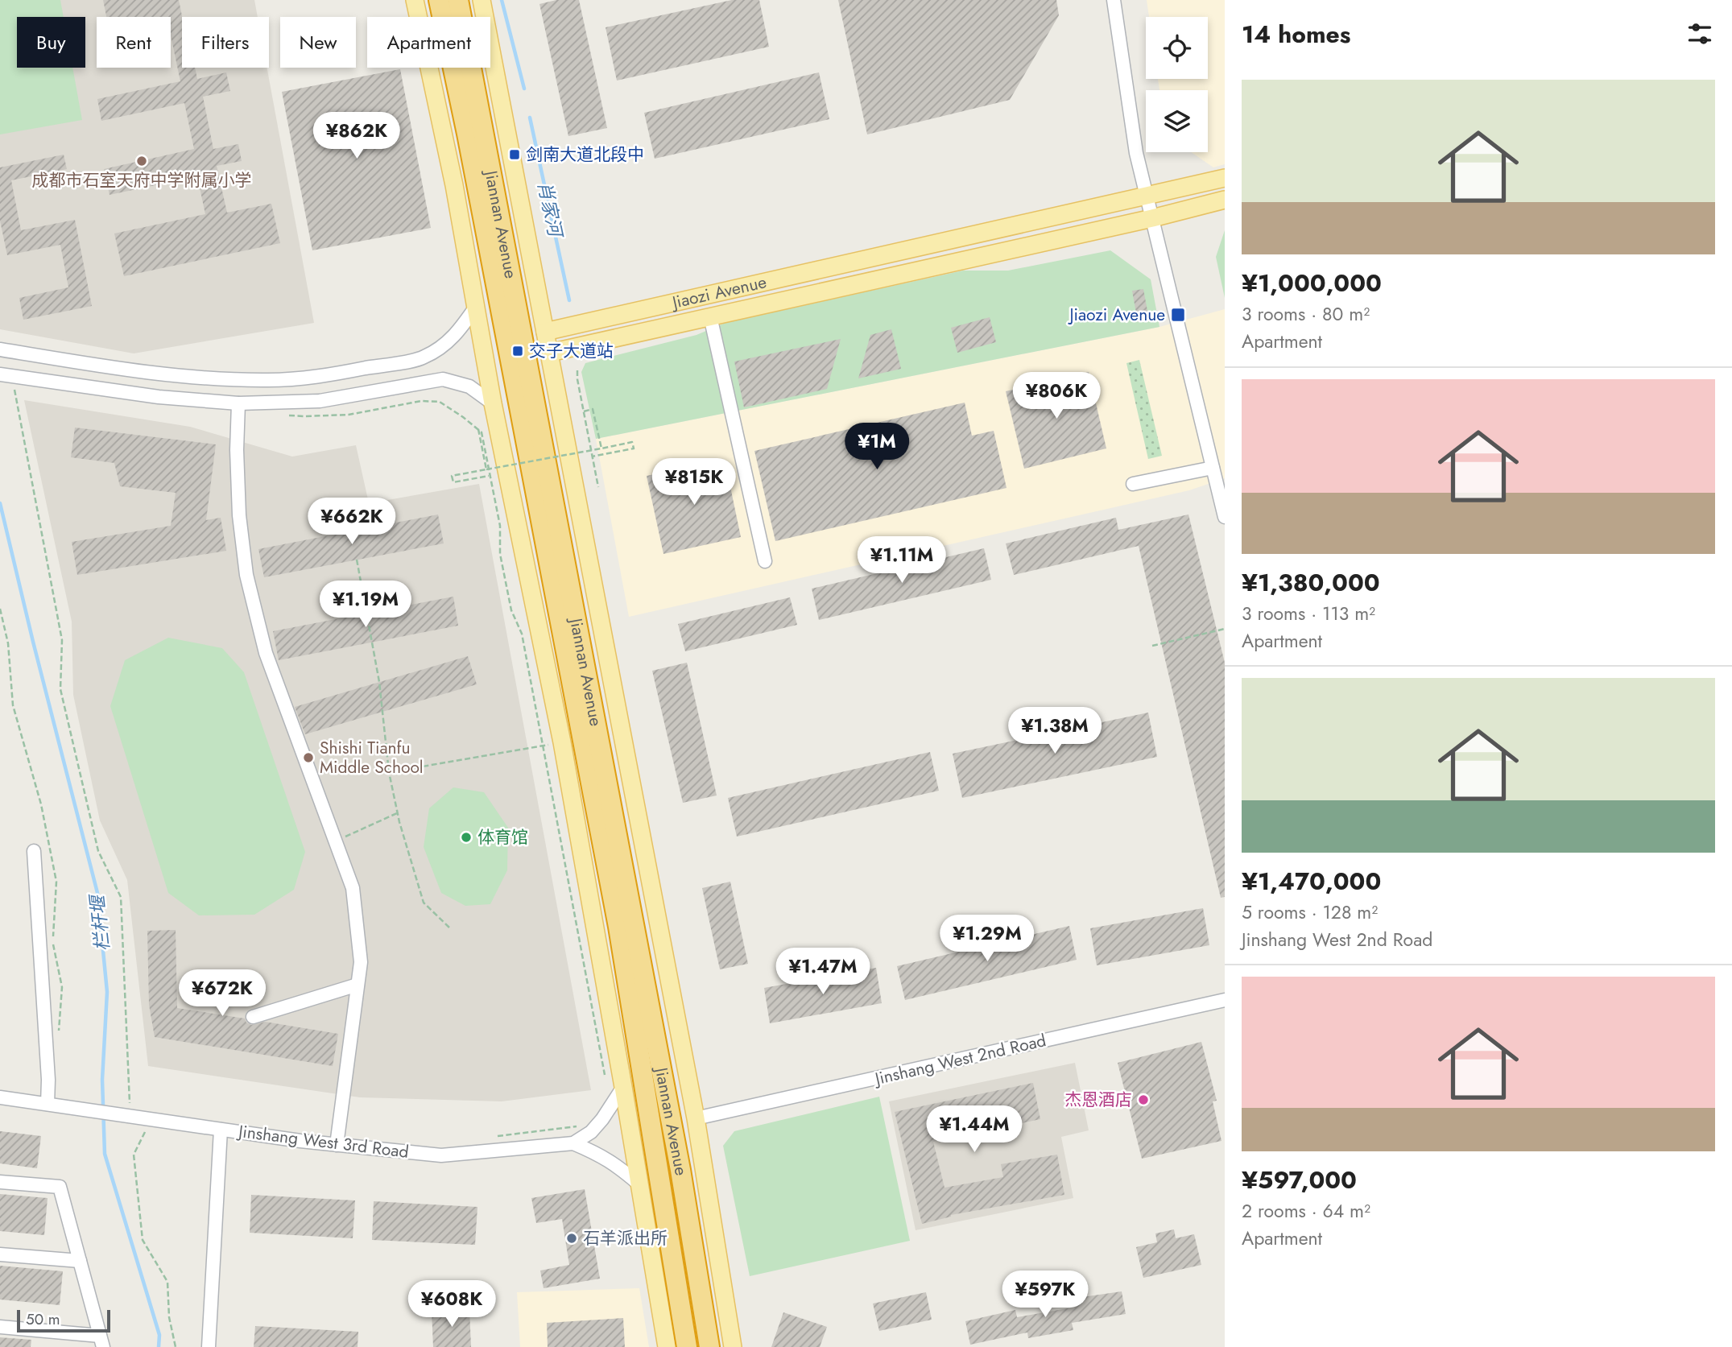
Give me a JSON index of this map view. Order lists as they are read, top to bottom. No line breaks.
{"streets":{"highway":["Jiannan Avenue"],"main road":["Jiaozi Avenue"],"street":["Jinshang West 2nd Road","Jinshang West 3rd Road"]},"water":["肖家河","栏杆堰"],"places":{"transit":["剑南大道北段中","Jiaozi Avenue","交子大道站"],"other":["成都市石室天府中学附属小学","Shishi Tianfu Middle School","体育馆","杰恩酒店","石羊派出所"]},"scale_bar":"50 m","page":{"heading":"14 homes","chip":["Buy","Rent","Filters","New","Apartment"],"list":[{"name":"¥1,000,000","note":"3 rooms · 80 m² · Apartment"},{"name":"¥1,380,000","note":"3 rooms · 113 m² · Apartment"},{"name":"¥1,470,000","note":"5 rooms · 128 m² · Jinshang West 2nd Road"},{"name":"¥597,000","note":"2 rooms · 64 m² · Apartment"}],"price":["¥862K","¥806K","¥1M","¥815K","¥662K","¥1.11M","¥1.19M","¥1.38M","¥1.29M","¥1.47M","¥672K","¥1.44M","¥597K","¥608K"],"scale":"50 m"}}
